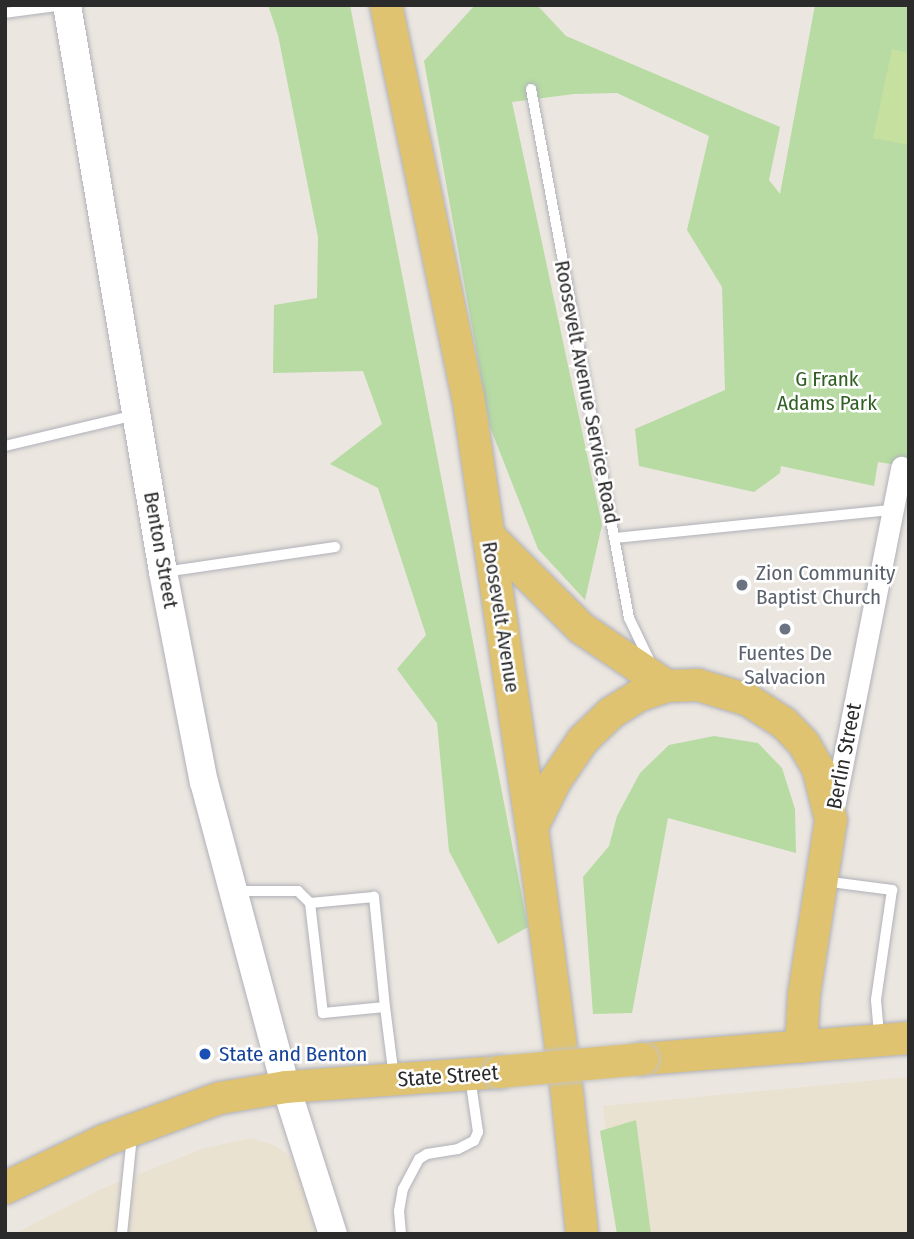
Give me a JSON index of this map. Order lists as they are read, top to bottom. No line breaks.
{"streets":{"main road":["Benton Street","Roosevelt Avenue","Berlin Street","State Street"],"lane":["Roosevelt Avenue Service Road"]},"crossings":[["Benton Street","State Street"],["Berlin Street","State Street"]],"parks":["G Frank Adams Park"],"places":["Zion Community Baptist Church","Fuentes De Salvacion","State and Benton"]}
